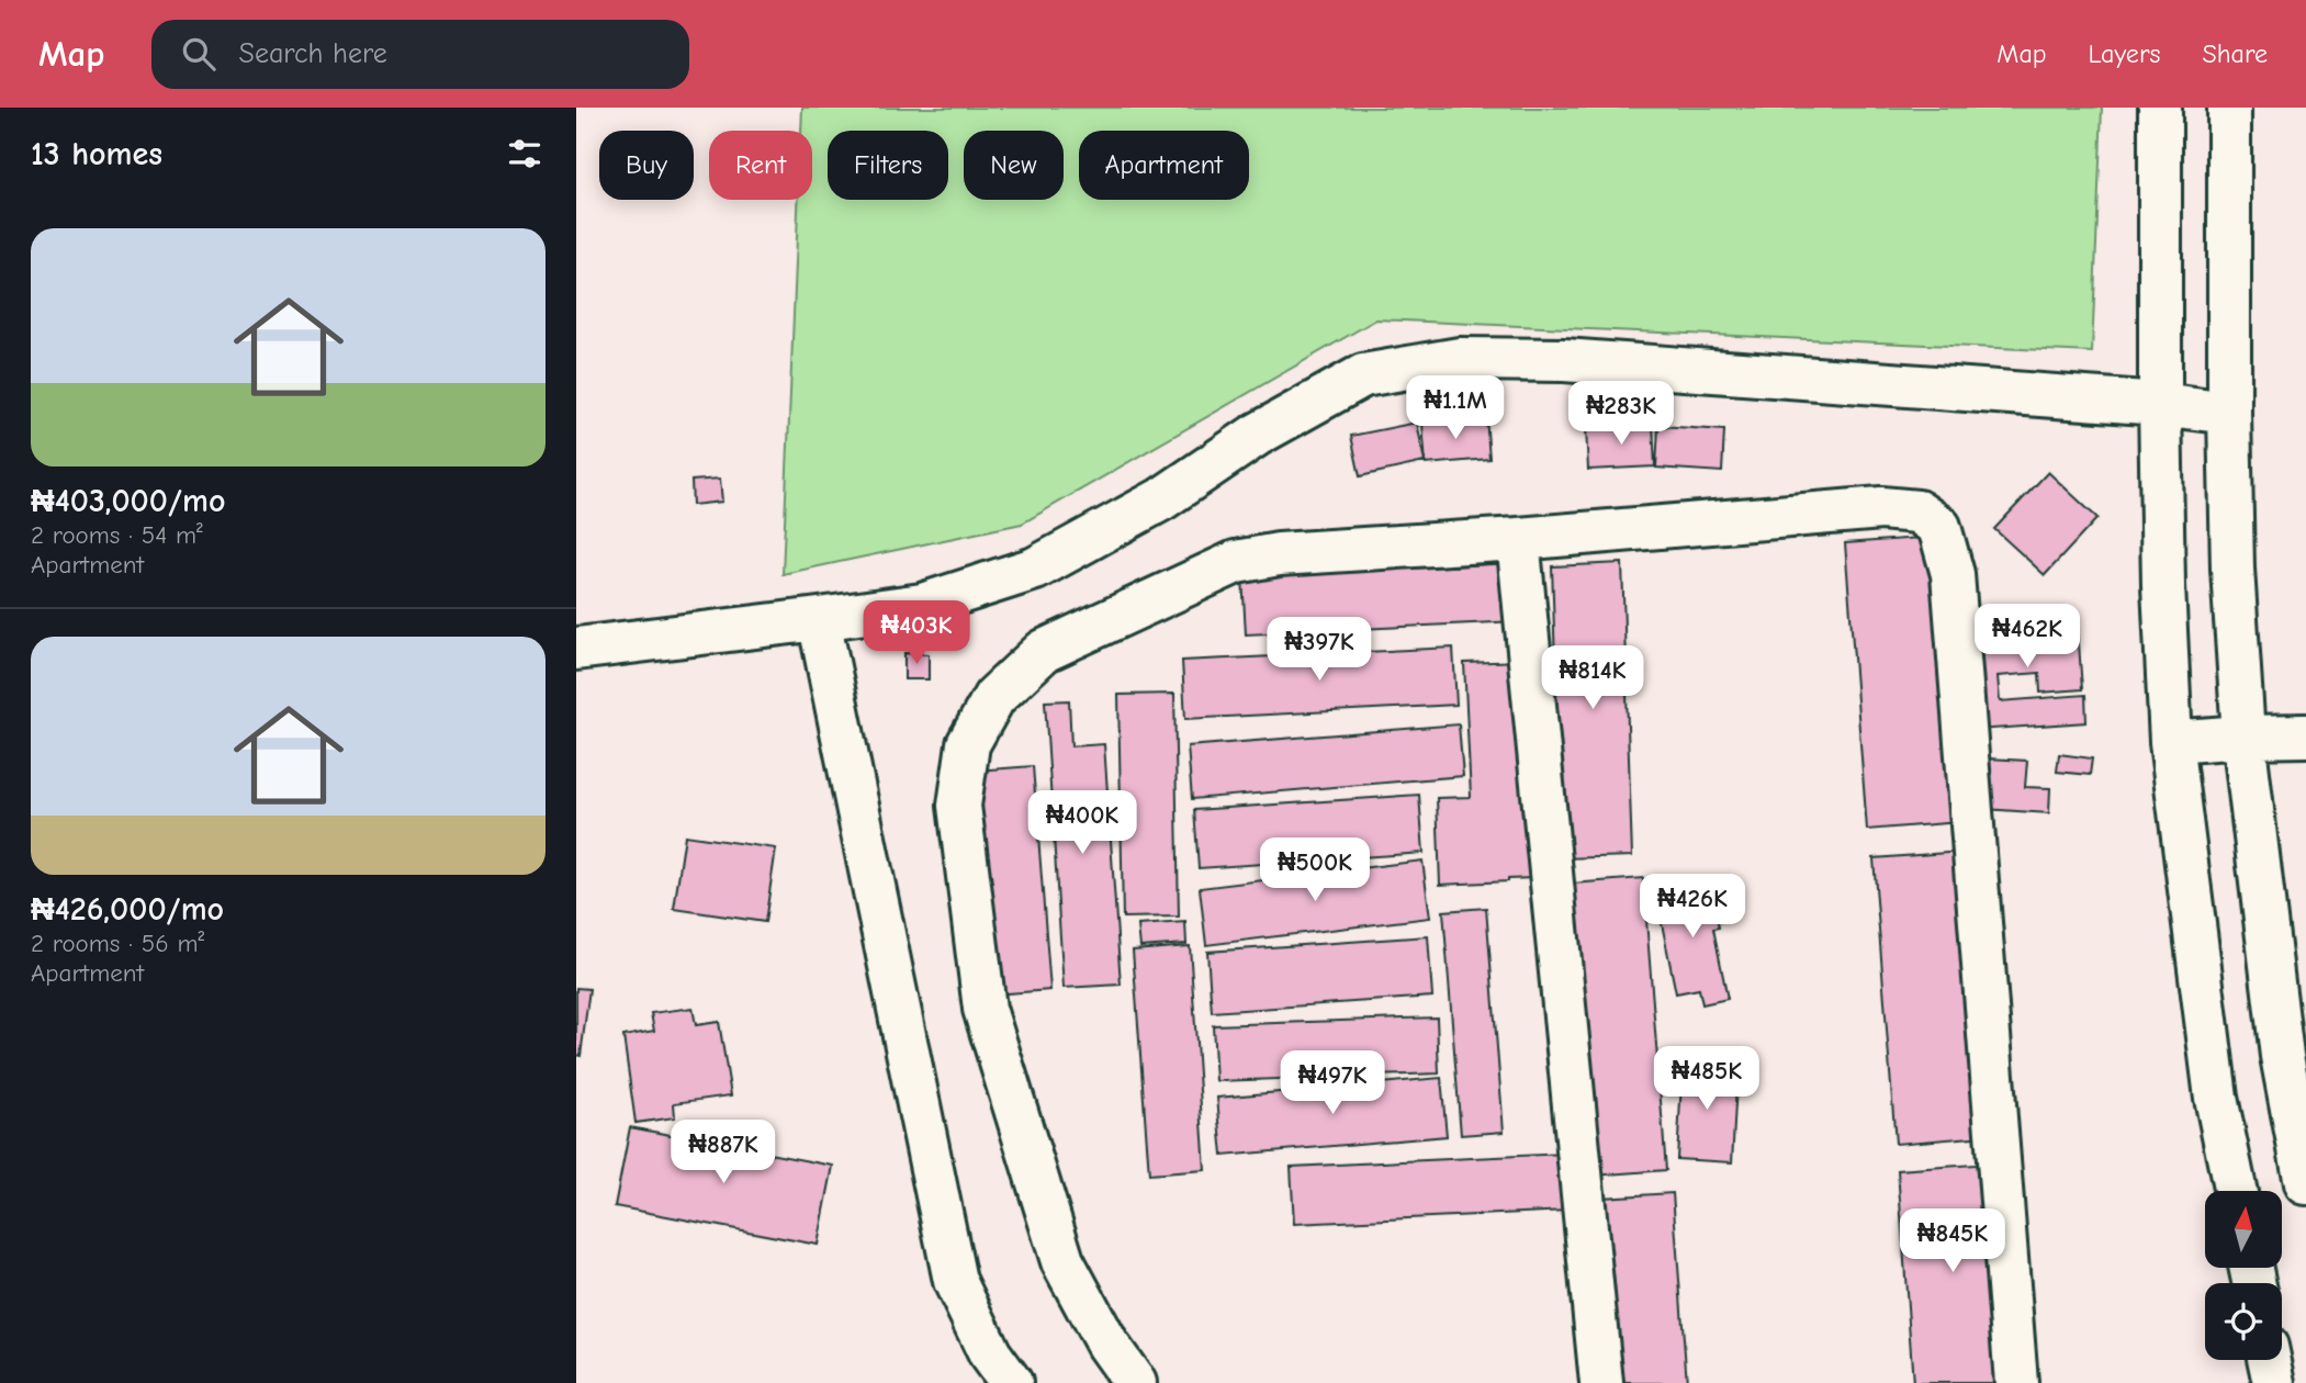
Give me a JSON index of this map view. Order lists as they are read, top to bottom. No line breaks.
{"north":"top","page":{"header":"Map","search":"Search here","nav":["Map","Layers","Share"],"heading":"13 homes","chip":["Buy","Rent","Filters","New","Apartment"],"list":[{"name":"₦403,000/mo","note":"2 rooms · 54 m² · Apartment"},{"name":"₦426,000/mo","note":"2 rooms · 56 m² · Apartment"}],"price":["₦1.1M","₦283K","₦403K","₦462K","₦397K","₦814K","₦400K","₦500K","₦426K","₦485K","₦497K","₦887K","₦845K"]}}
